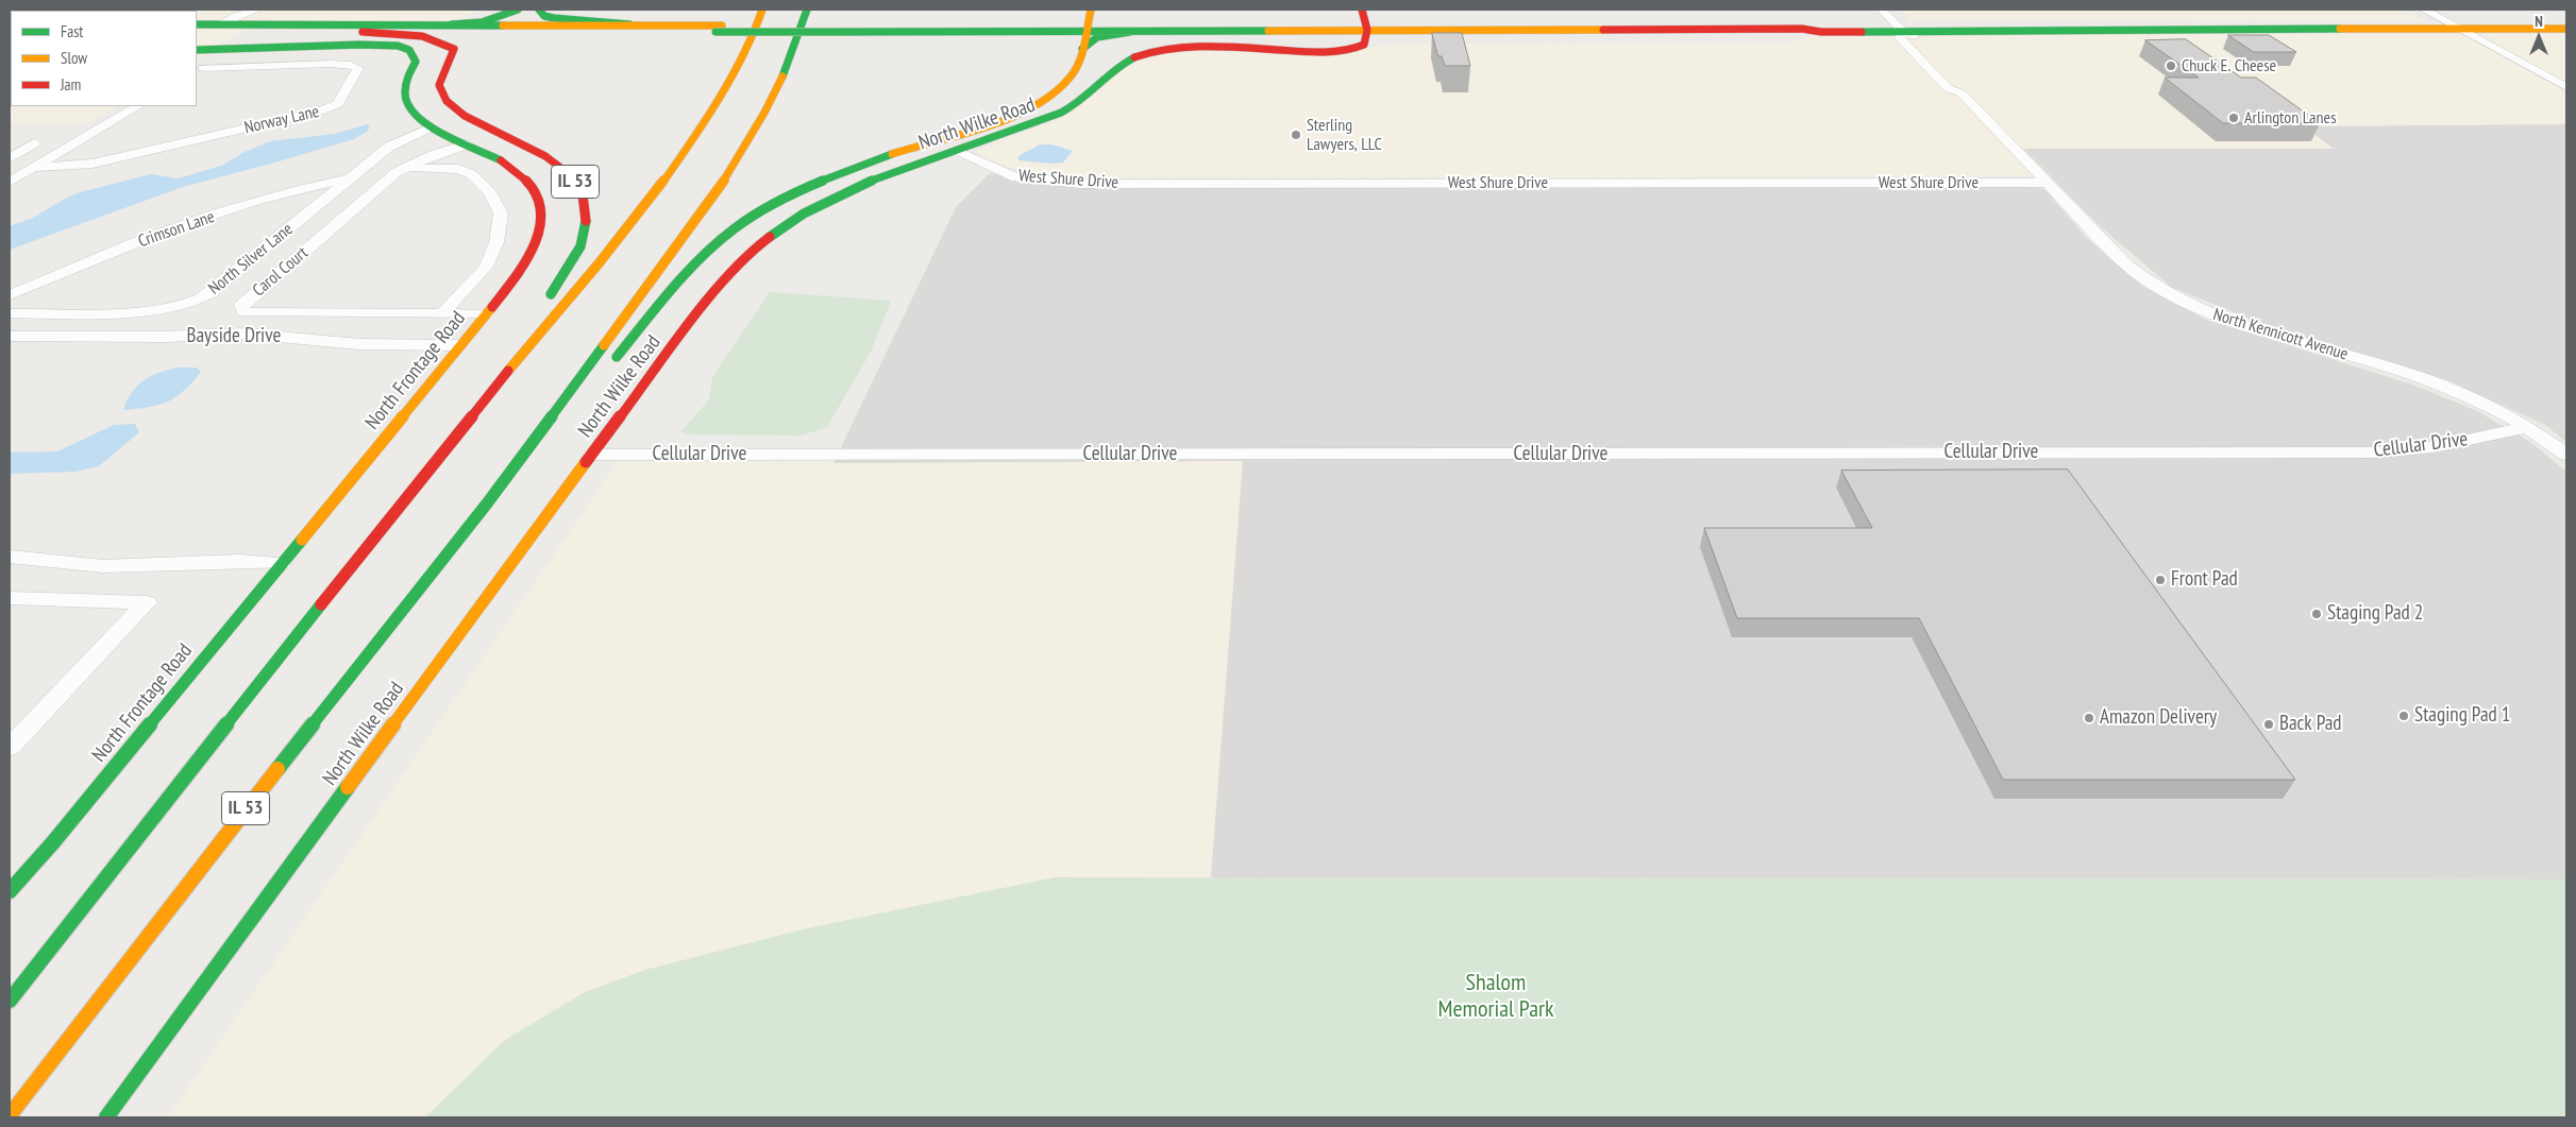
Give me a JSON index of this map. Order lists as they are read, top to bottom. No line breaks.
{"streets":{"main road":["North Wilke Road","IL 53","North Frontage Road"],"street":["Norway Lane","West Shure Drive","Crimson Lane","North Silver Lane","Carol Court","North Kennicott Avenue","Bayside Drive","Cellular Drive"]},"crossings":[["North Wilke Road","West Shure Drive"],["North Wilke Road","Cellular Drive"],["West Shure Drive","North Kennicott Avenue"],["Crimson Lane","North Silver Lane"],["North Silver Lane","North Frontage Road"],["Carol Court","North Frontage Road"],["North Kennicott Avenue","Cellular Drive"],["Bayside Drive","North Frontage Road"]],"parks":["Shalom Memorial Park"],"places":["Chuck E. Cheese","Arlington Lanes","Sterling Lawyers, LLC","Front Pad","Staging Pad 2","Staging Pad 1","Amazon Delivery","Back Pad"],"legend":["Fast","Slow","Jam"],"north":"top"}
